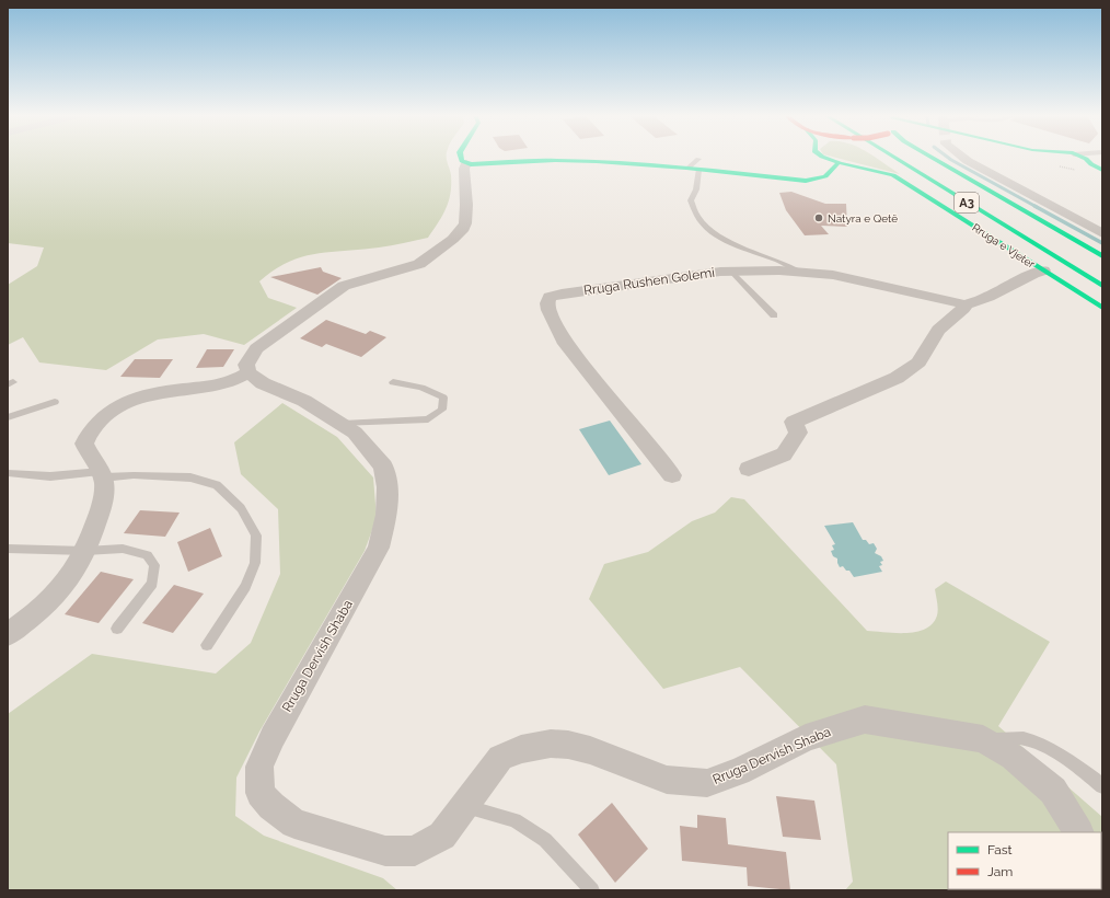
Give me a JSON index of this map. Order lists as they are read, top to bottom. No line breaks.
{"streets":{"main road":["A3","Rruga e Vjeter"],"street":["Rruga Rushen Golemi","Rruga Dervish Shaba"]},"places":["Natyra e Qetë"],"legend":["Fast","Jam"]}
